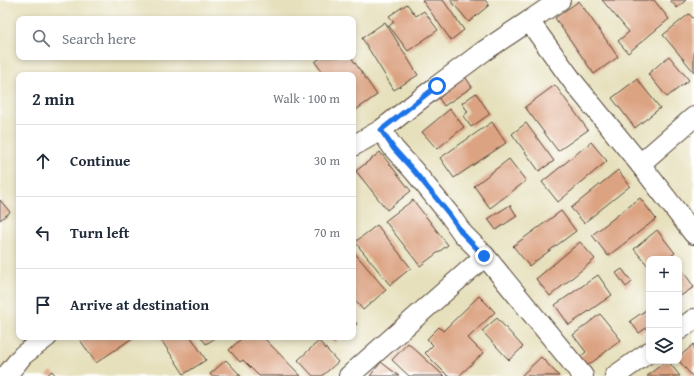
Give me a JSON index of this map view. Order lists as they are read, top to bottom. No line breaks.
{"page":{"search":"Search here","heading":["2 min","Walk · 100 m"],"list":[["Continue","30 m"],["Turn left","70 m"],"Arrive at destination"],"map_buttons":["+","−"]}}
